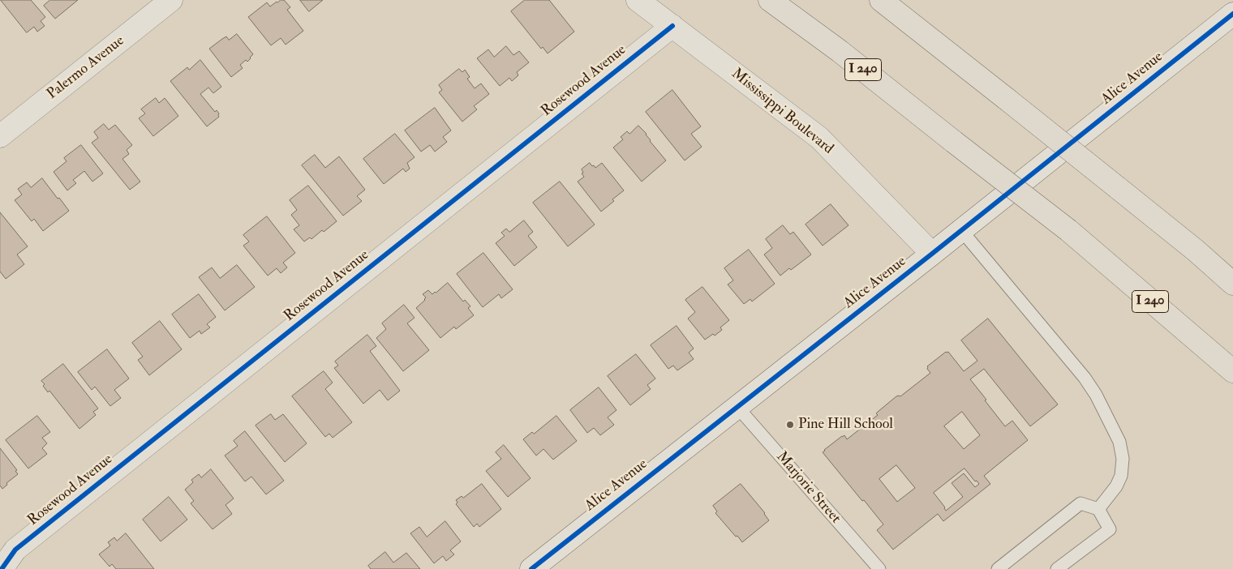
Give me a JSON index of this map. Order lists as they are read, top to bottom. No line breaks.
{"streets":{"highway":["I 240"],"street":["Palermo Avenue","Alice Avenue","Rosewood Avenue","Mississippi Boulevard"],"lane":["Marjorie Street"]},"crossings":[["Alice Avenue","Mississippi Boulevard"],["Alice Avenue","Marjorie Street"],["Rosewood Avenue","Mississippi Boulevard"]],"places":["Pine Hill School"]}
